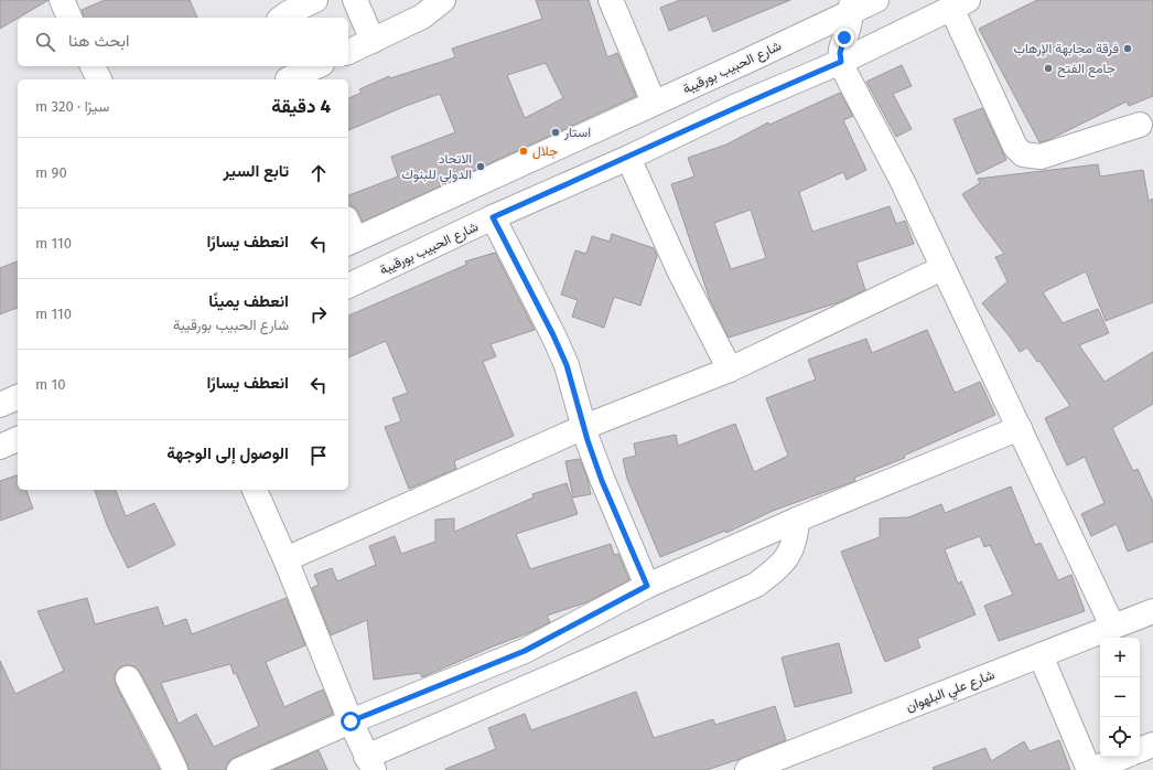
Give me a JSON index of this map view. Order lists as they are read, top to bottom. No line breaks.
{"streets":{"street":["شارع الحبيب بورقيبة","شارع علي البلهوان"]},"places":["فرقة مجابهة الإرهاب","جامع الفتح","استار","جلال","الاتحاد الدولي للبنوك"],"page":{"search":"ابحث هنا","heading":["4 دقيقة","سيرًا · 320 m"],"list":[["تابع السير","90 m"],["انعطف يسارًا","110 m"],["انعطف يمينًا","شارع الحبيب بورقيبة","110 m"],["انعطف يسارًا","10 m"],"الوصول إلى الوجهة"],"map_buttons":["+","−"]}}
